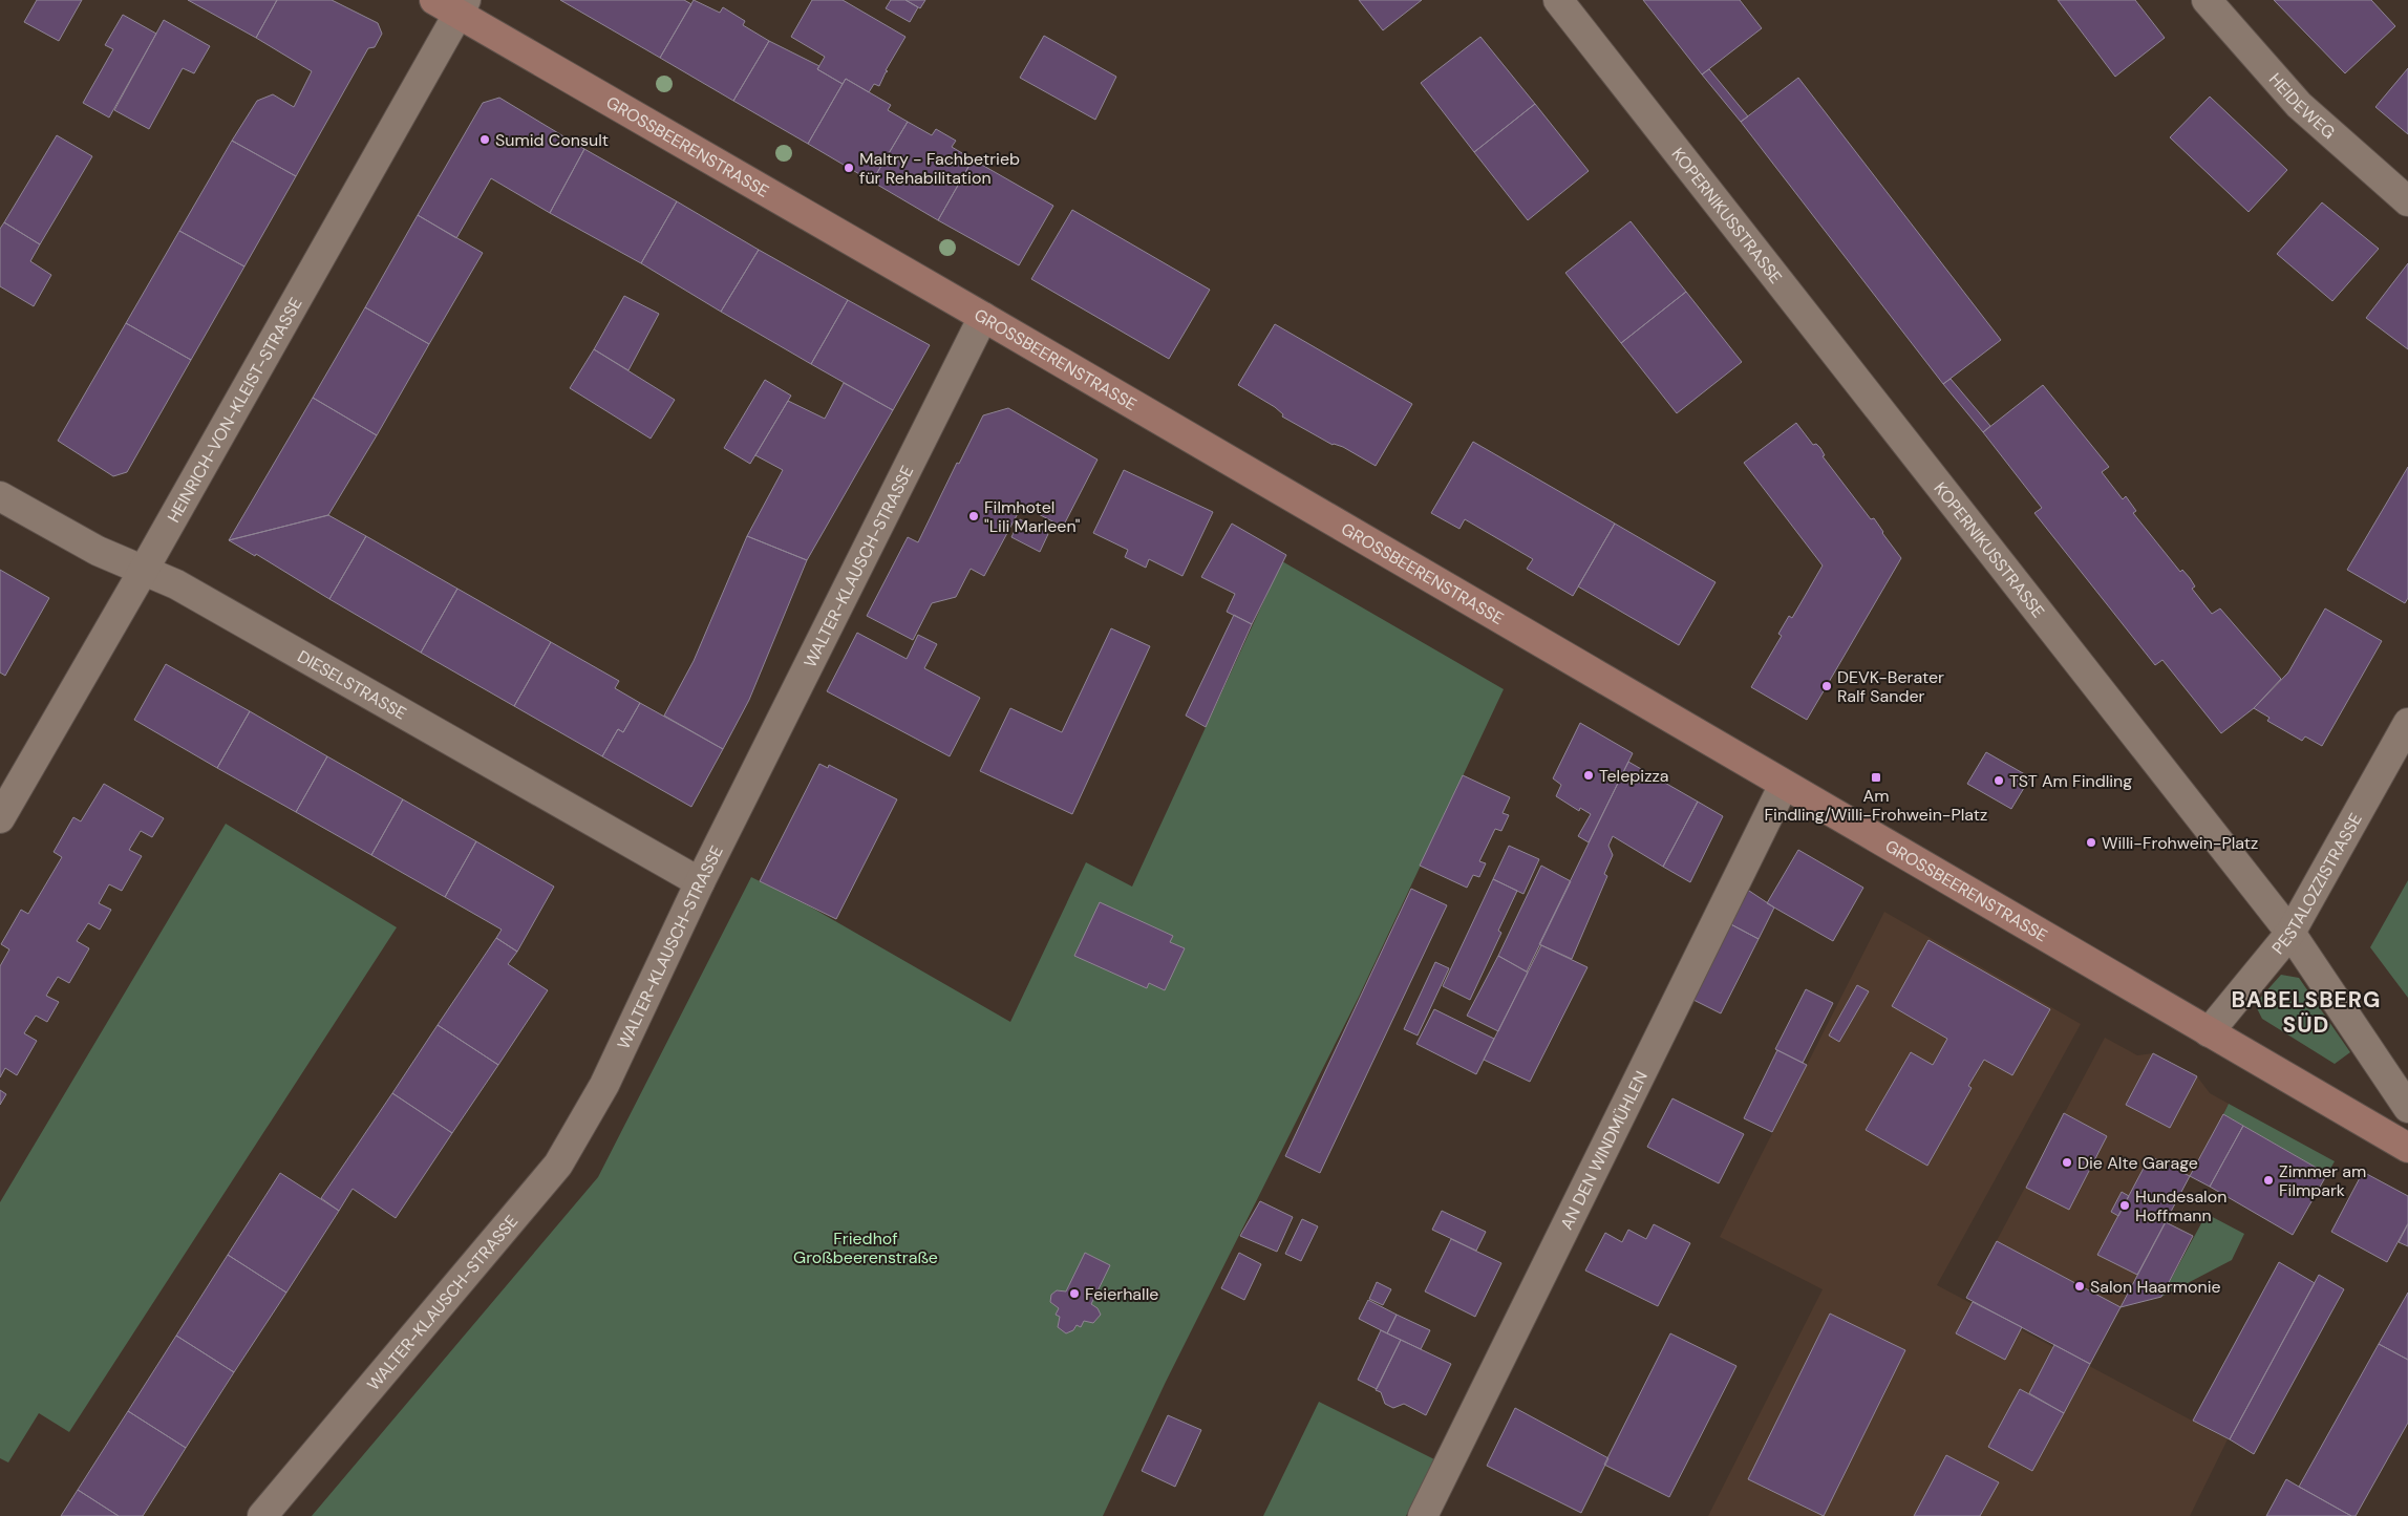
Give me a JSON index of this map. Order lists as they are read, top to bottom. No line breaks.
{"streets":{"street":["HEIDEWEG","GROSSBEERENSTRASSE","KOPERNIKUSSTRASSE","HEINRICH-VON-KLEIST-STRASSE","WALTER-KLAUSCH-STRASSE","DIESELSTRASSE","PESTALOZZISTRASSE","AN DEN WINDMÜHLEN"]},"crossings":[["GROSSBEERENSTRASSE","HEINRICH-VON-KLEIST-STRASSE"],["GROSSBEERENSTRASSE","WALTER-KLAUSCH-STRASSE"],["GROSSBEERENSTRASSE","PESTALOZZISTRASSE"],["GROSSBEERENSTRASSE","AN DEN WINDMÜHLEN"],["KOPERNIKUSSTRASSE","PESTALOZZISTRASSE"],["HEINRICH-VON-KLEIST-STRASSE","DIESELSTRASSE"],["WALTER-KLAUSCH-STRASSE","DIESELSTRASSE"]],"districts":["BABELSBERG SÜD"],"parks":["Friedhof Großbeerenstraße"],"places":{"other":["Sumid Consult","Maltry - Fachbetrieb für Rehabilitation","Filmhotel \"Lili Marleen\"","DEVK-Berater Ralf Sander","Telepizza","TST Am Findling","Willi-Frohwein-Platz","Die Alte Garage","Zimmer am Filmpark","Hundesalon Hoffmann","Salon Haarmonie","Feierhalle"],"transit":["Am Findling/Willi-Frohwein-Platz"]}}
